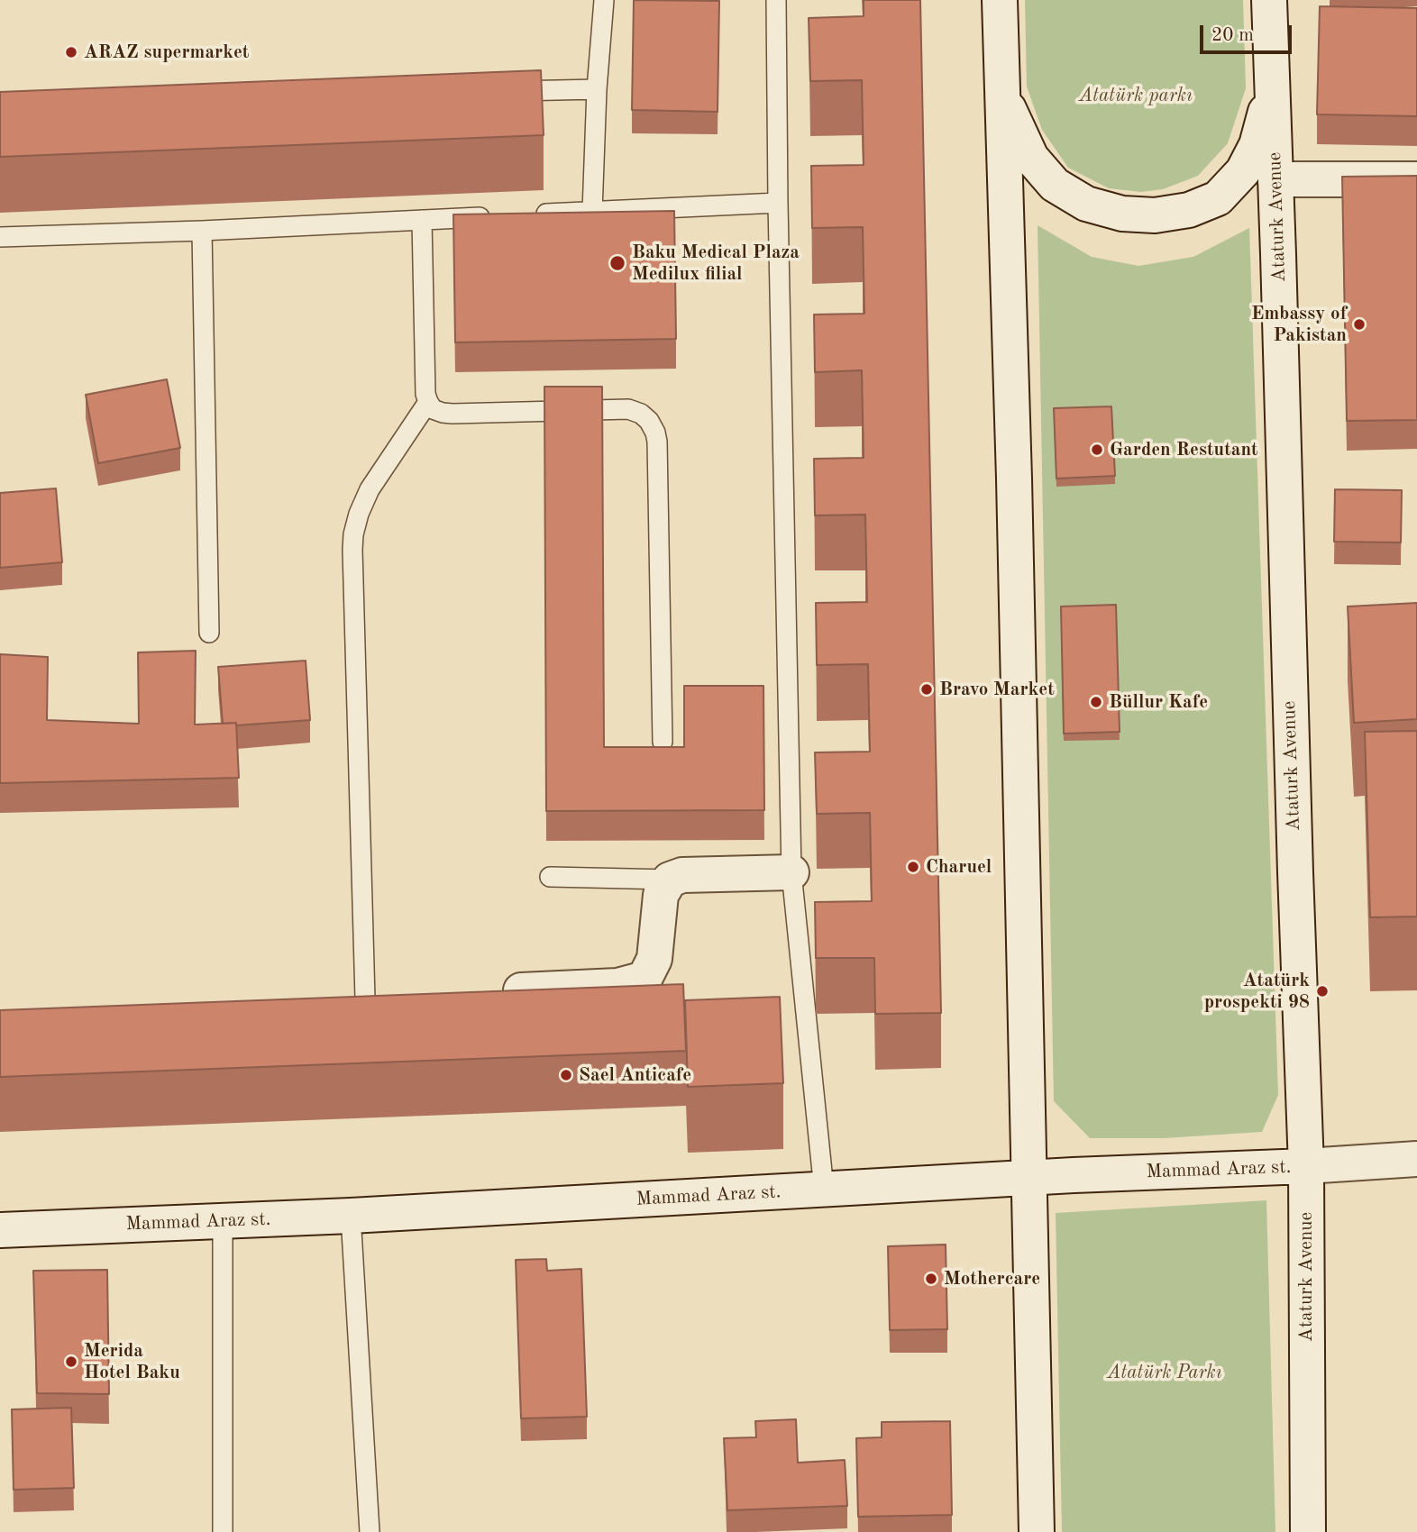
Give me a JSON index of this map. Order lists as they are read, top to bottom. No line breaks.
{"streets":{"main road":["Ataturk Avenue","Mammad Araz st."]},"crossings":[["Ataturk Avenue","Mammad Araz st."]],"parks":["Atatürk parkı","Atatürk Parkı"],"places":["ARAZ supermarket","Baku Medical Plaza Medilux filial","Embassy of Pakistan","Garden Restutant","Bravo Market","Büllur Kafe","Charuel","Atatürk prospekti 98","Sael Anticafe","Mothercare","Merida Hotel Baku"],"scale_bar":"20 m"}
